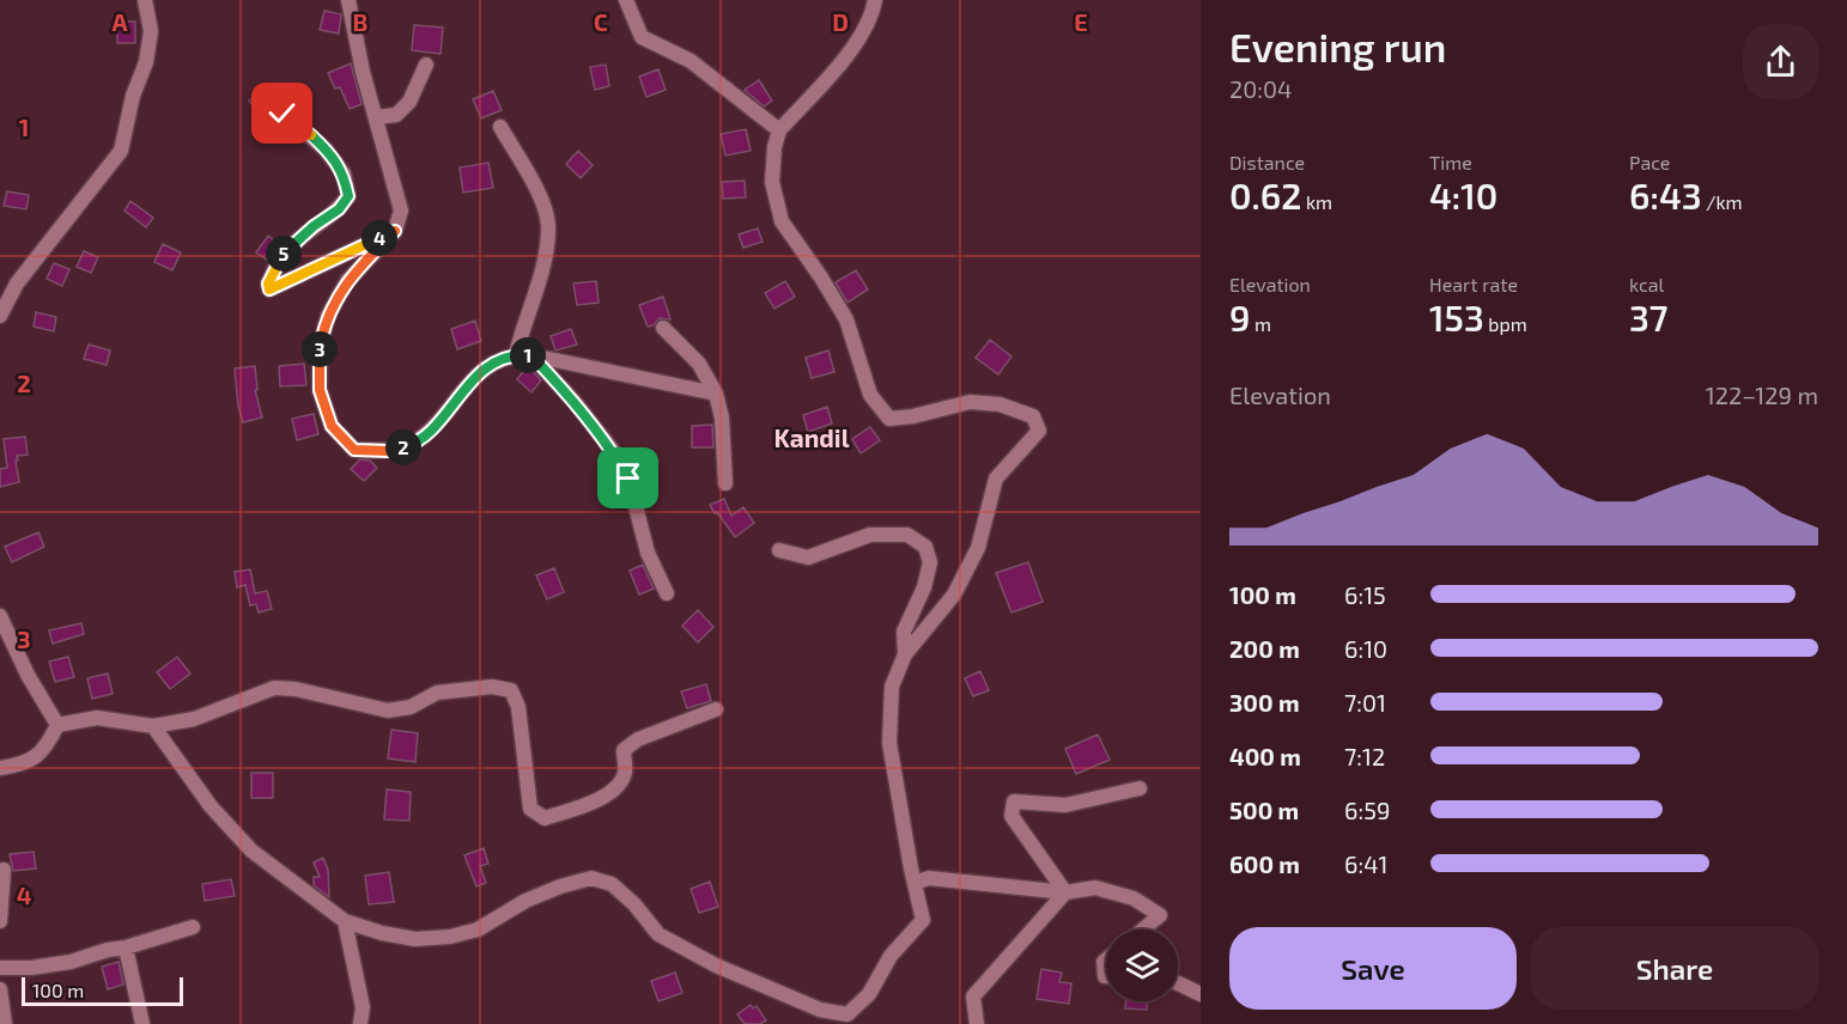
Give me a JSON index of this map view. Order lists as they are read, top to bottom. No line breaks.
{"districts":["Kandil"],"scale_bar":"100 m","page":{"heading":["Evening run","20:04"],"stats":[["Distance","0.62 km"],["Time","4:10"],["Pace","6:43 /km"],["Elevation","9 m"],["Heart rate","153 bpm"],["kcal","37"]],"pins":["4","5","3","1","2"],"chart":["Elevation","122–129 m"],"list":[{"name":"100 m","note":"6:15"},{"name":"200 m","note":"6:10"},{"name":"300 m","note":"7:01"},{"name":"400 m","note":"7:12"},{"name":"500 m","note":"6:59"},{"name":"600 m","note":"6:41"}],"buttons":["Save","Share"],"scale":"100 m"},"grid":{"columns":["A","B","C","D","E"],"rows":["1","2","3","4"]}}
